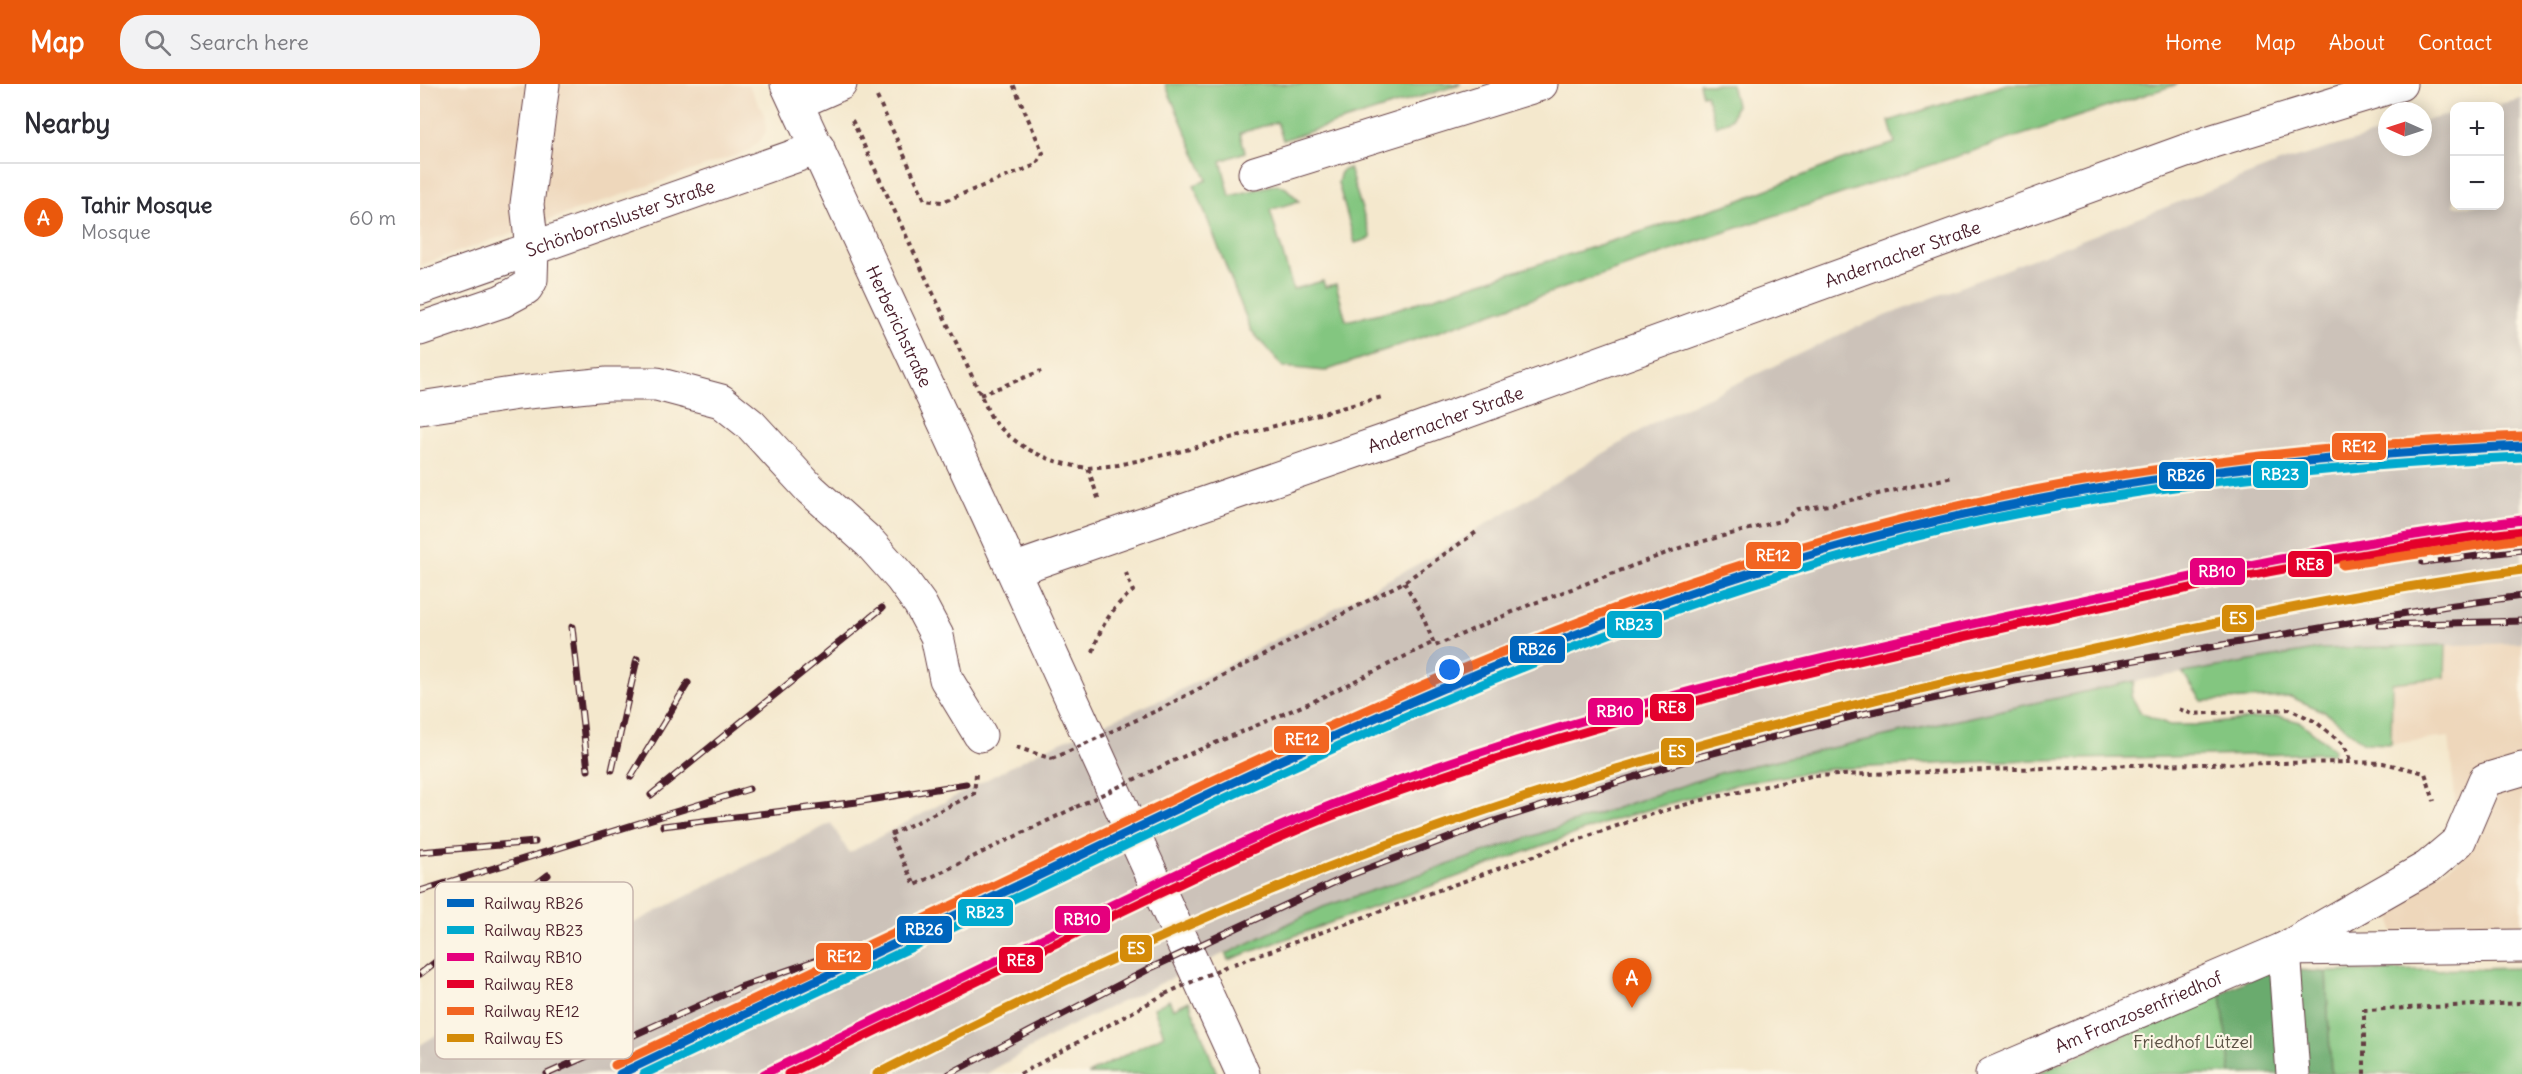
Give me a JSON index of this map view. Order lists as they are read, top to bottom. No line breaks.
{"streets":{"street":["Schönbornsluster Straße","Andernacher Straße","Herberichstraße","Am Franzosenfriedhof"]},"crossings":[["Schönbornsluster Straße","Herberichstraße"],["Andernacher Straße","Herberichstraße"]],"parks":["Friedhof Lützel"],"lines":["rail line RE12","rail line RB26","rail line RB23","rail line RB10","rail line RE8","rail line ES"],"legend":["Railway RB26","Railway RB23","Railway RB10","Railway RE8","Railway RE12","Railway ES"],"north":"left","page":{"header":"Map","search":"Search here","nav":["Home","Map","About","Contact"],"heading":"Nearby","map_buttons":["+","−"],"list":[{"mark":"A","name":"Tahir Mosque","note":"Mosque","value":"60 m"}],"pins":"A"}}
